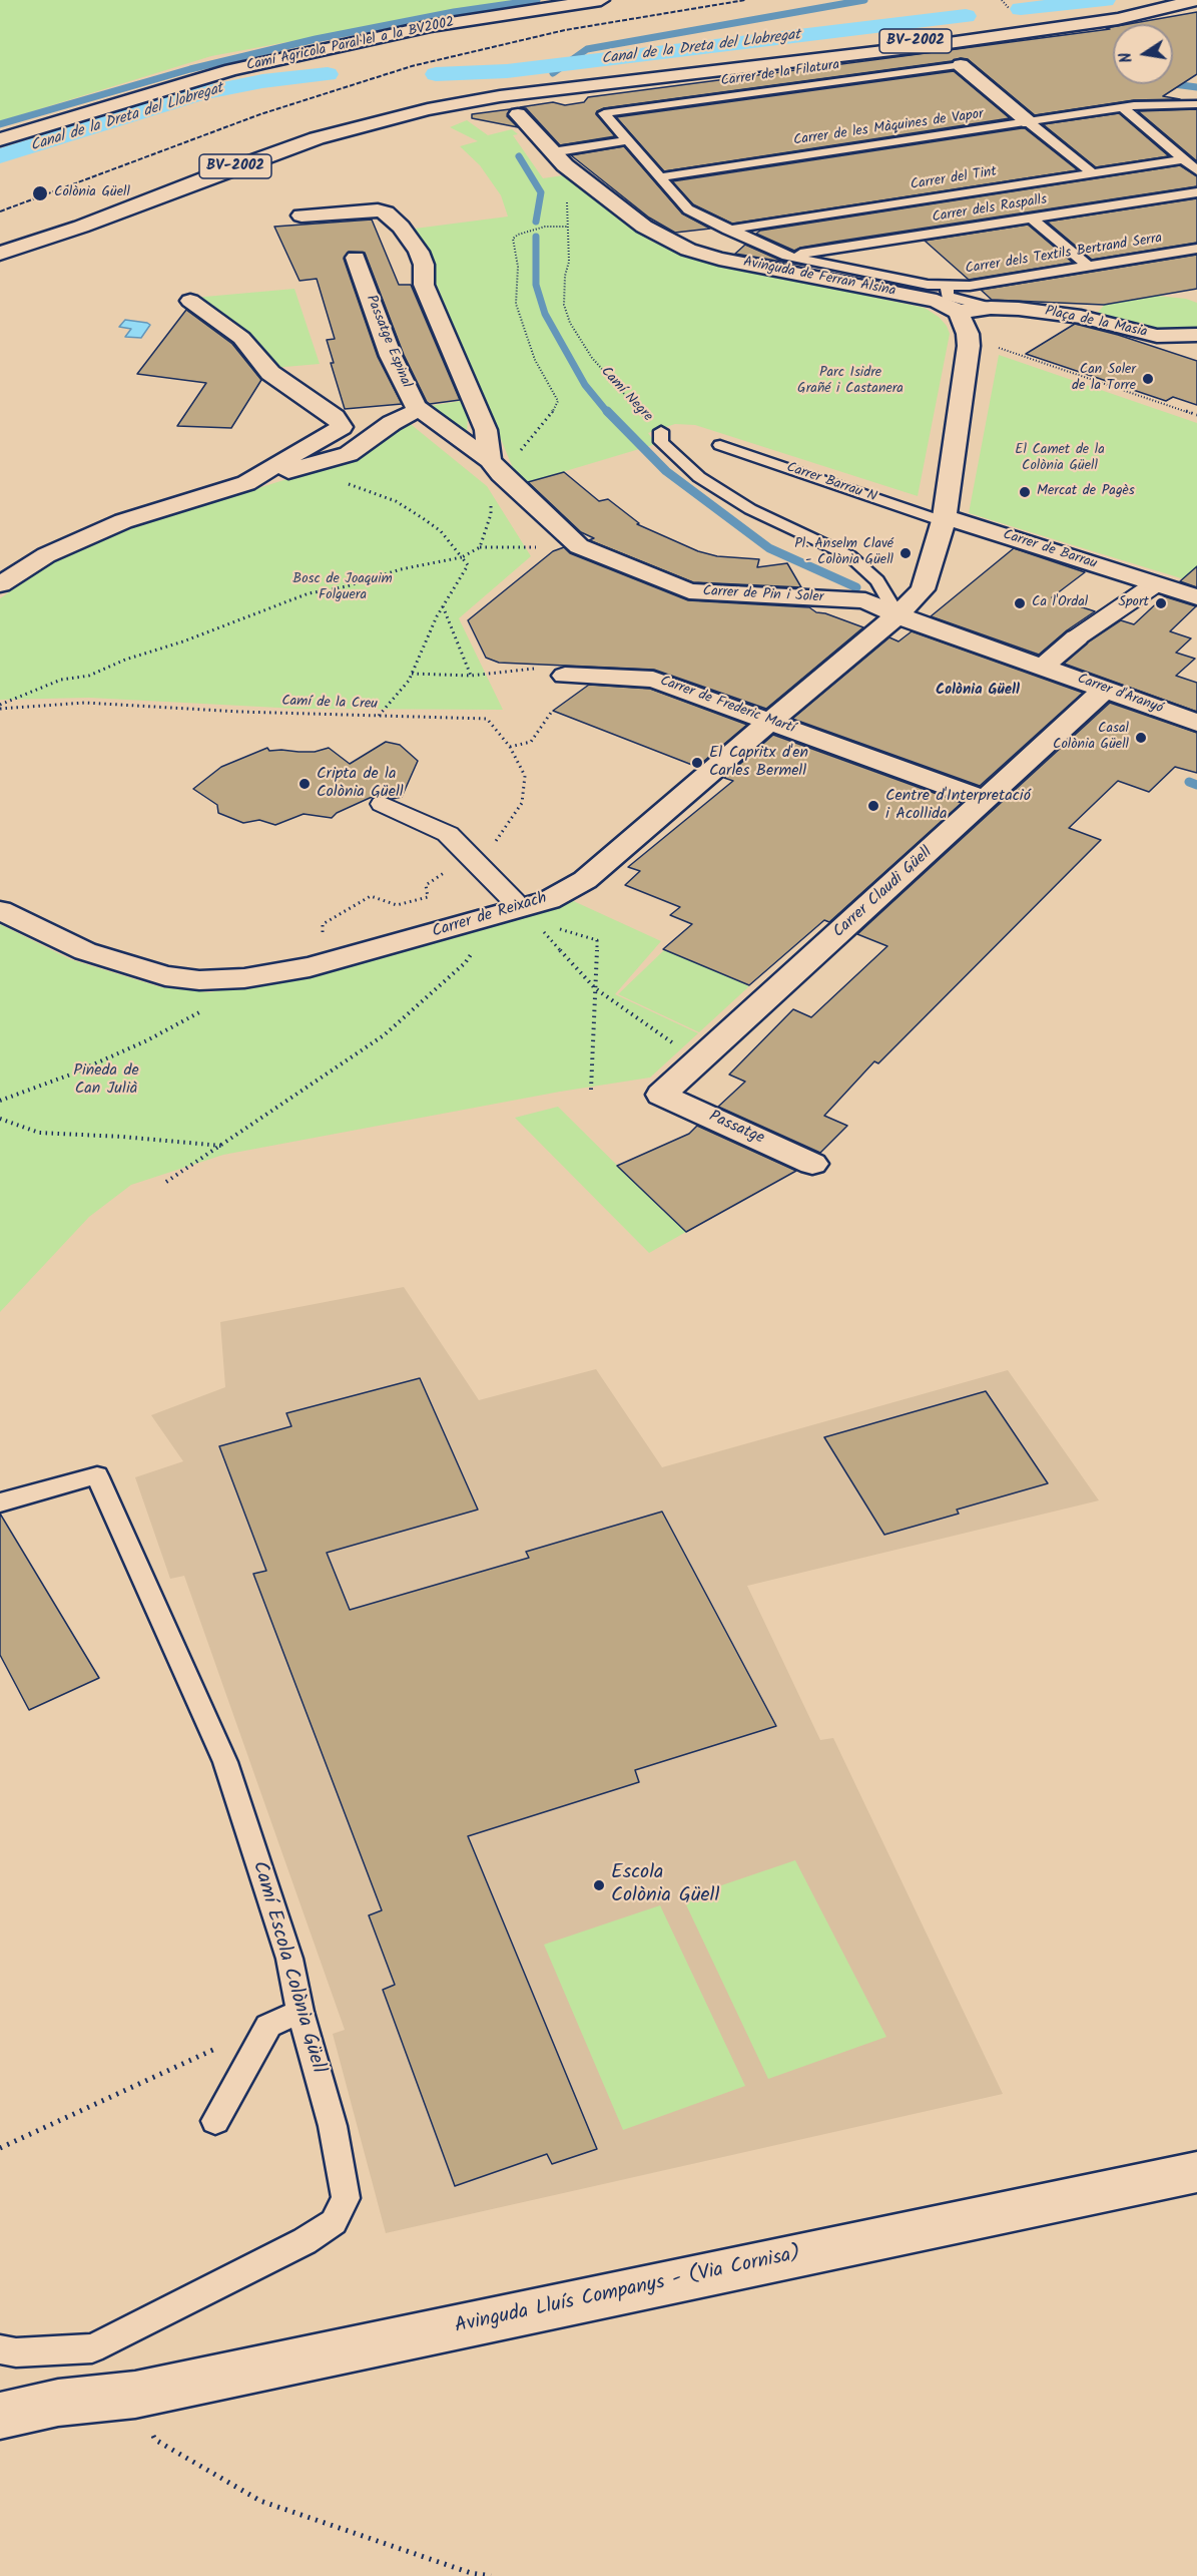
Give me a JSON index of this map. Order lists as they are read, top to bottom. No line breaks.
{"streets":{"street":["BV-2002","Camí Agricola Paral·lel a la BV2002","Avinguda de Ferran Alsina","Plaça de la Masia","Passatge Espinal","Carrer de Barrau","Carrer de Pin i Soler","Carrer d'Aranyó","Carrer de Frederic Martí","Carrer Claudi Güell","Carrer de Reixach","Passatge","Avinguda Lluís Companys - (Via Cornisa)"],"lane":["Carrer de la Filatura","Carrer de les Màquines de Vapor","Carrer del Tint","Carrer dels Raspalls","Carrer dels Textils Bertrand Serra","Camí Negre","Carrer Barrau N","Camí Escola Colònia Güell"],"path":["Camí de la Creu"]},"crossings":[["BV-2002","Avinguda de Ferran Alsina"],["Carrer de la Filatura","Carrer dels Textils Bertrand Serra"],["Carrer de les Màquines de Vapor","Carrer dels Textils Bertrand Serra"],["Carrer del Tint","Carrer dels Textils Bertrand Serra"],["Carrer dels Raspalls","Carrer dels Textils Bertrand Serra"],["Avinguda de Ferran Alsina","Plaça de la Masia"],["Avinguda de Ferran Alsina","Camí Negre"],["Passatge Espinal","Carrer de Pin i Soler"],["Camí Negre","Carrer de Pin i Soler"],["Camí Negre","Carrer de Reixach"],["Carrer Barrau N","Carrer de Barrau"],["Carrer Barrau N","Carrer de Reixach"],["Carrer de Barrau","Carrer de Reixach"],["Carrer de Pin i Soler","Carrer d'Aranyó"],["Carrer de Pin i Soler","Carrer de Reixach"],["Carrer d'Aranyó","Carrer Claudi Güell"],["Camí de la Creu","Carrer de Reixach"],["Carrer de Frederic Martí","Carrer Claudi Güell"],["Carrer de Frederic Martí","Carrer de Reixach"],["Carrer Claudi Güell","Passatge"]],"districts":["Colònia Güell"],"water":["Canal de la Dreta del Llobregat"],"parks":["Parc Isidre Grañé i Castanera","El Camet de la Colònia Güell","Bosc de Joaquim Folguera","Pineda de Can Julià"],"places":["Colònia Güell","Can Soler de la Torre","Mercat de Pagès","Pl. Anselm Clavé - Colònia Güell","Ca l'Ordal","Sport","Casal Colònia Güell","El Capritx d'en Carles Bermell","Cripta de la Colònia Güell","Centre d'Interpretació i Acollida","Escola Colònia Güell"],"north":"left"}
